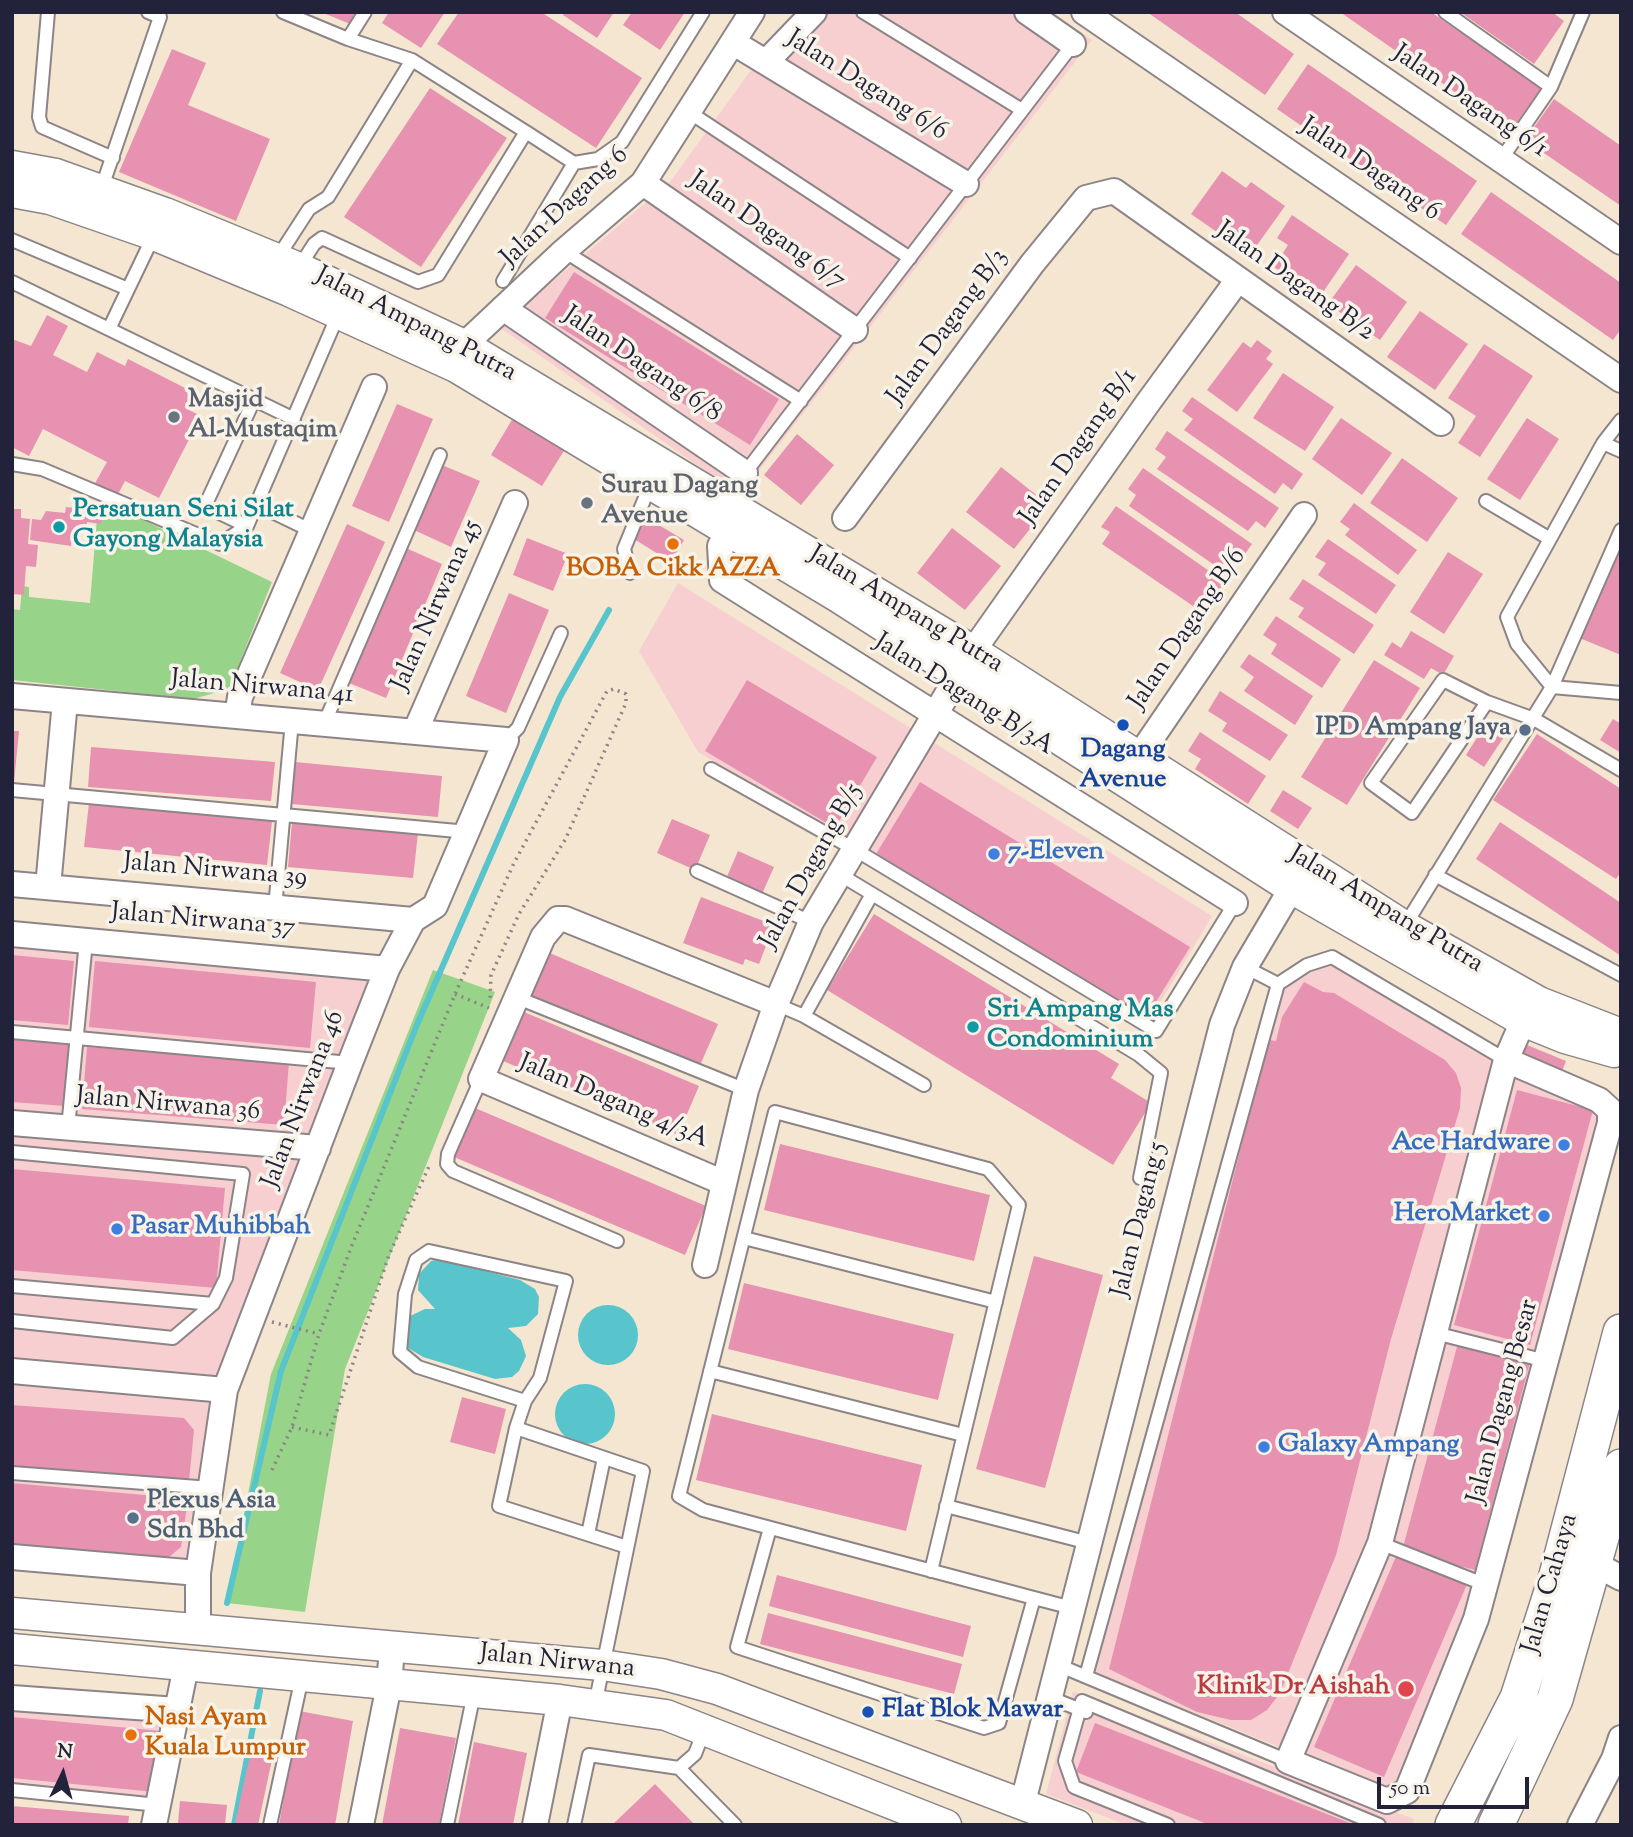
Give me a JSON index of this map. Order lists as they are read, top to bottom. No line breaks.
{"streets":{"main road":["Jalan Cahaya"],"street":["Jalan Dagang 6/6","Jalan Dagang 6/1","Jalan Dagang 6","Jalan Dagang 6/7","Jalan Dagang B/2","Jalan Ampang Putra","Jalan Dagang B/3","Jalan Dagang 6/8","Jalan Dagang B/1","Jalan Nirwana 45","Jalan Dagang B/6","Jalan Nirwana 41","Jalan Dagang B/3A","Jalan Dagang B/5","Jalan Nirwana 39","Jalan Nirwana 37","Jalan Nirwana 46","Jalan Dagang 4/3A","Jalan Nirwana 36","Jalan Dagang 5","Jalan Dagang Besar","Jalan Nirwana"]},"crossings":[["Jalan Dagang 6/6","Jalan Dagang 6"],["Jalan Dagang 6","Jalan Dagang 6/7"],["Jalan Dagang 6","Jalan Ampang Putra"],["Jalan Dagang 6","Jalan Dagang 6/8"],["Jalan Dagang B/2","Jalan Dagang B/3"],["Jalan Dagang B/2","Jalan Dagang B/1"],["Jalan Ampang Putra","Jalan Dagang B/1"],["Jalan Ampang Putra","Jalan Dagang B/6"],["Jalan Ampang Putra","Jalan Dagang B/3A"],["Jalan Ampang Putra","Jalan Dagang B/5"],["Jalan Ampang Putra","Jalan Dagang 5"],["Jalan Dagang B/1","Jalan Dagang B/5"],["Jalan Nirwana 45","Jalan Nirwana 41"],["Jalan Dagang B/3A","Jalan Dagang B/5"],["Jalan Dagang B/5","Jalan Dagang 4/3A"],["Jalan Nirwana 39","Jalan Nirwana 46"],["Jalan Nirwana 37","Jalan Nirwana 46"],["Jalan Nirwana 46","Jalan Nirwana 36"],["Jalan Nirwana 46","Jalan Nirwana"],["Jalan Dagang 5","Jalan Nirwana"]],"places":["Masjid Al-Mustaqim","Surau Dagang Avenue","Persatuan Seni Silat Gayong Malaysia","BOBA Cikk AZZA","Dagang Avenue","IPD Ampang Jaya","7-Eleven","Sri Ampang Mas Condominium","Ace Hardware","HeroMarket","Pasar Muhibbah","Galaxy Ampang","Plexus Asia Sdn Bhd","Klinik Dr Aishah","Flat Blok Mawar","Nasi Ayam Kuala Lumpur"],"scale_bar":"50 m","north":"top"}
